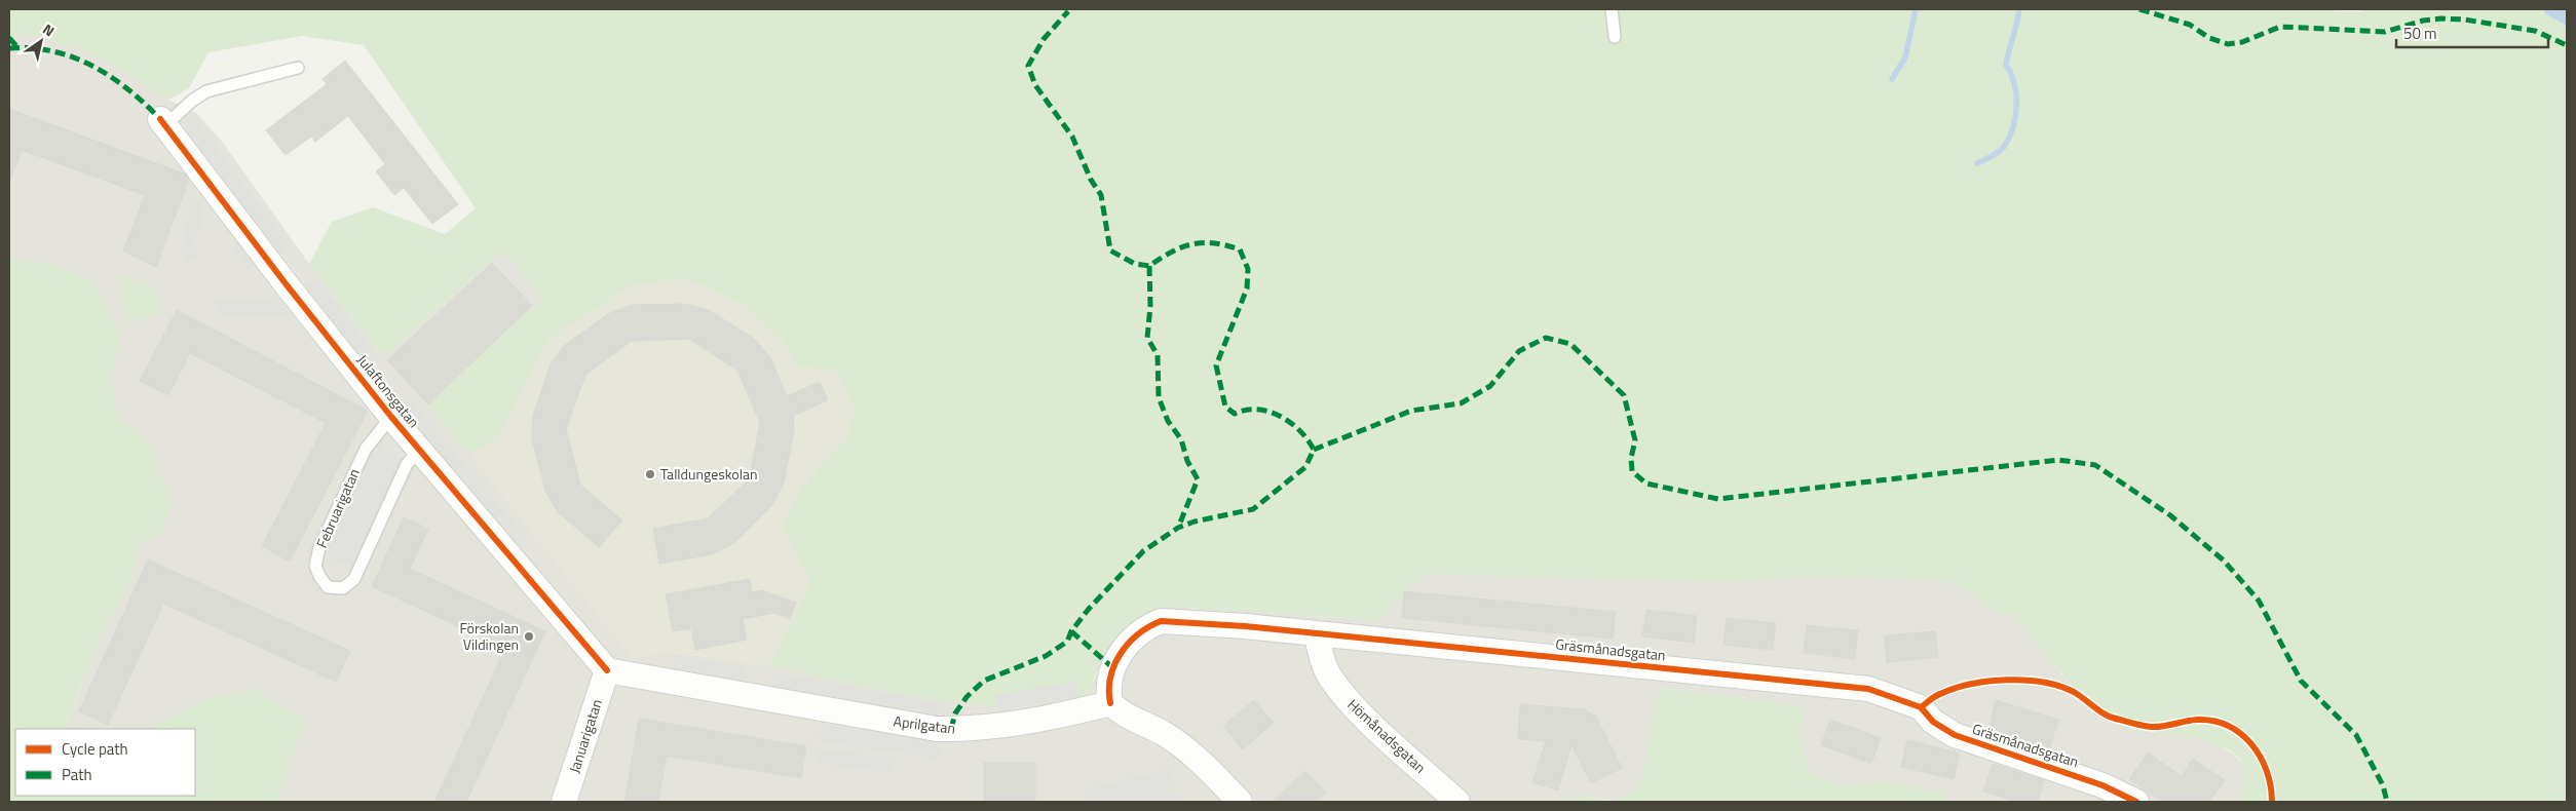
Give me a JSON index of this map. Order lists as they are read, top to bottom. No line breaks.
{"streets":{"street":["Julaftonsgatan","Gräsmånadsgatan","Aprilgatan","Januarigatan","Hömånadsgatan"],"lane":["Februarigatan"]},"crossings":[["Julaftonsgatan","Februarigatan"],["Julaftonsgatan","Aprilgatan"],["Julaftonsgatan","Januarigatan"],["Gräsmånadsgatan","Aprilgatan"],["Gräsmånadsgatan","Hömånadsgatan"],["Aprilgatan","Januarigatan"]],"places":["Talldungeskolan","Förskolan Vildingen"],"legend":["Cycle path","Path"],"scale_bar":"50 m","north":"top right"}
